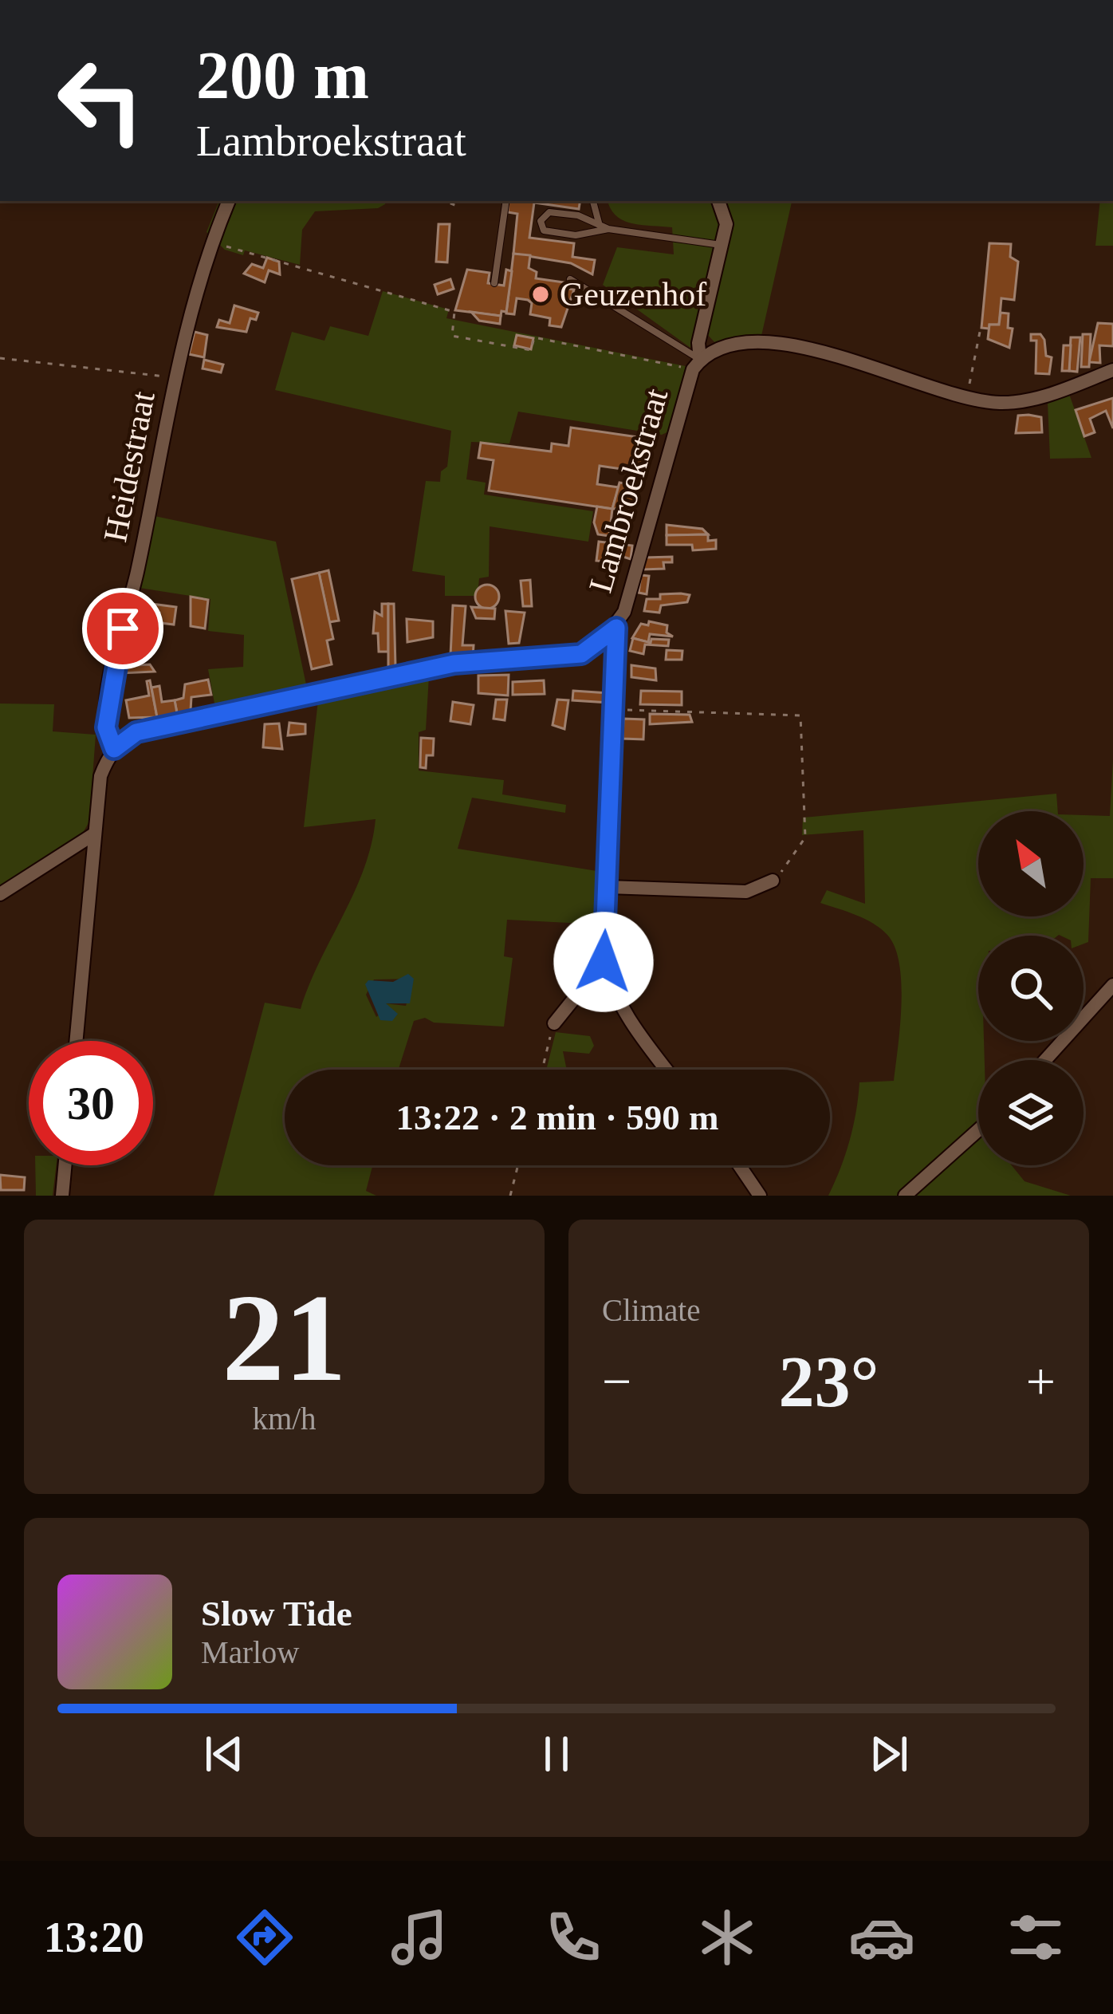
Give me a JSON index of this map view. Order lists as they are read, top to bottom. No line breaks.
{"streets":{"street":["Heidestraat","Lambroekstraat"]},"crossings":[["Heidestraat","Lambroekstraat"]],"places":["Geuzenhof"],"north":"top left","page":{"turn":["200 m","Lambroekstraat"],"limit":"30","trip":"13:22 · 2 min · 590 m","tile":[["21","km/h"],"Climate"],"heat":["−","23°","+"],"song":["Slow Tide","Marlow"],"tabs":"13:20"}}
